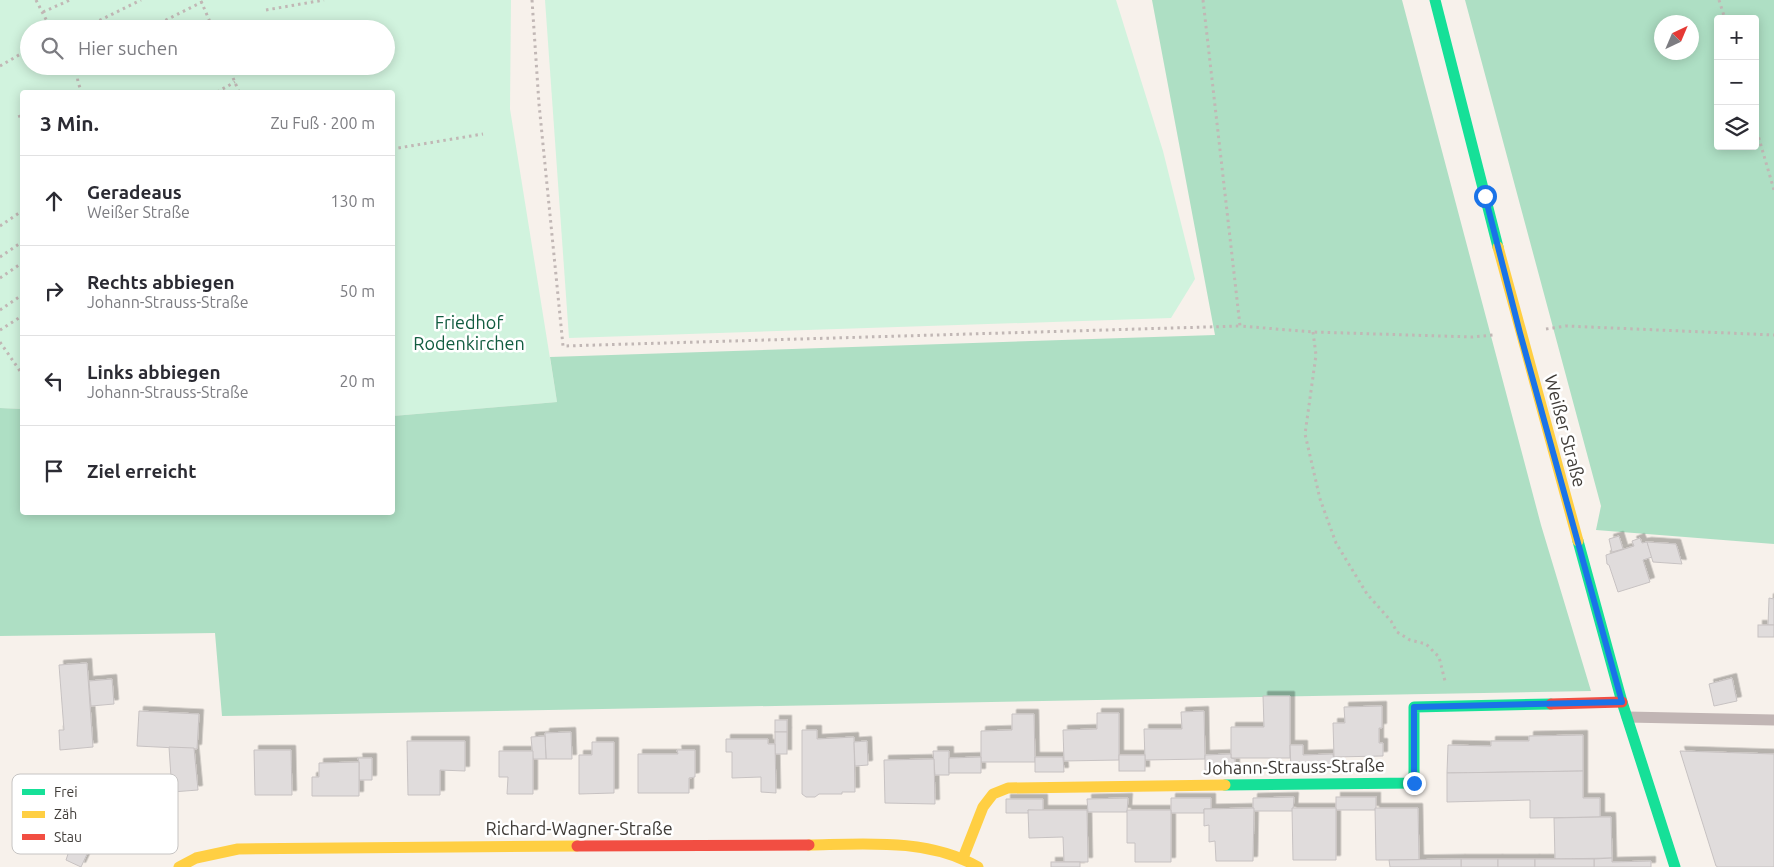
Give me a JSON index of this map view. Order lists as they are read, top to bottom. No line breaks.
{"streets":{"street":["Weißer Straße","Johann-Strauss-Straße","Richard-Wagner-Straße"]},"crossings":[["Weißer Straße","Johann-Strauss-Straße"],["Johann-Strauss-Straße","Richard-Wagner-Straße"]],"parks":["Friedhof Rodenkirchen"],"legend":["Frei","Zäh","Stau"],"north":"top right","page":{"map_buttons":["+","−"],"search":"Hier suchen","heading":["3 Min.","Zu Fuß · 200 m"],"list":[["Geradeaus","Weißer Straße","130 m"],["Rechts abbiegen","Johann-Strauss-Straße","50 m"],["Links abbiegen","Johann-Strauss-Straße","20 m"],"Ziel erreicht"]}}
